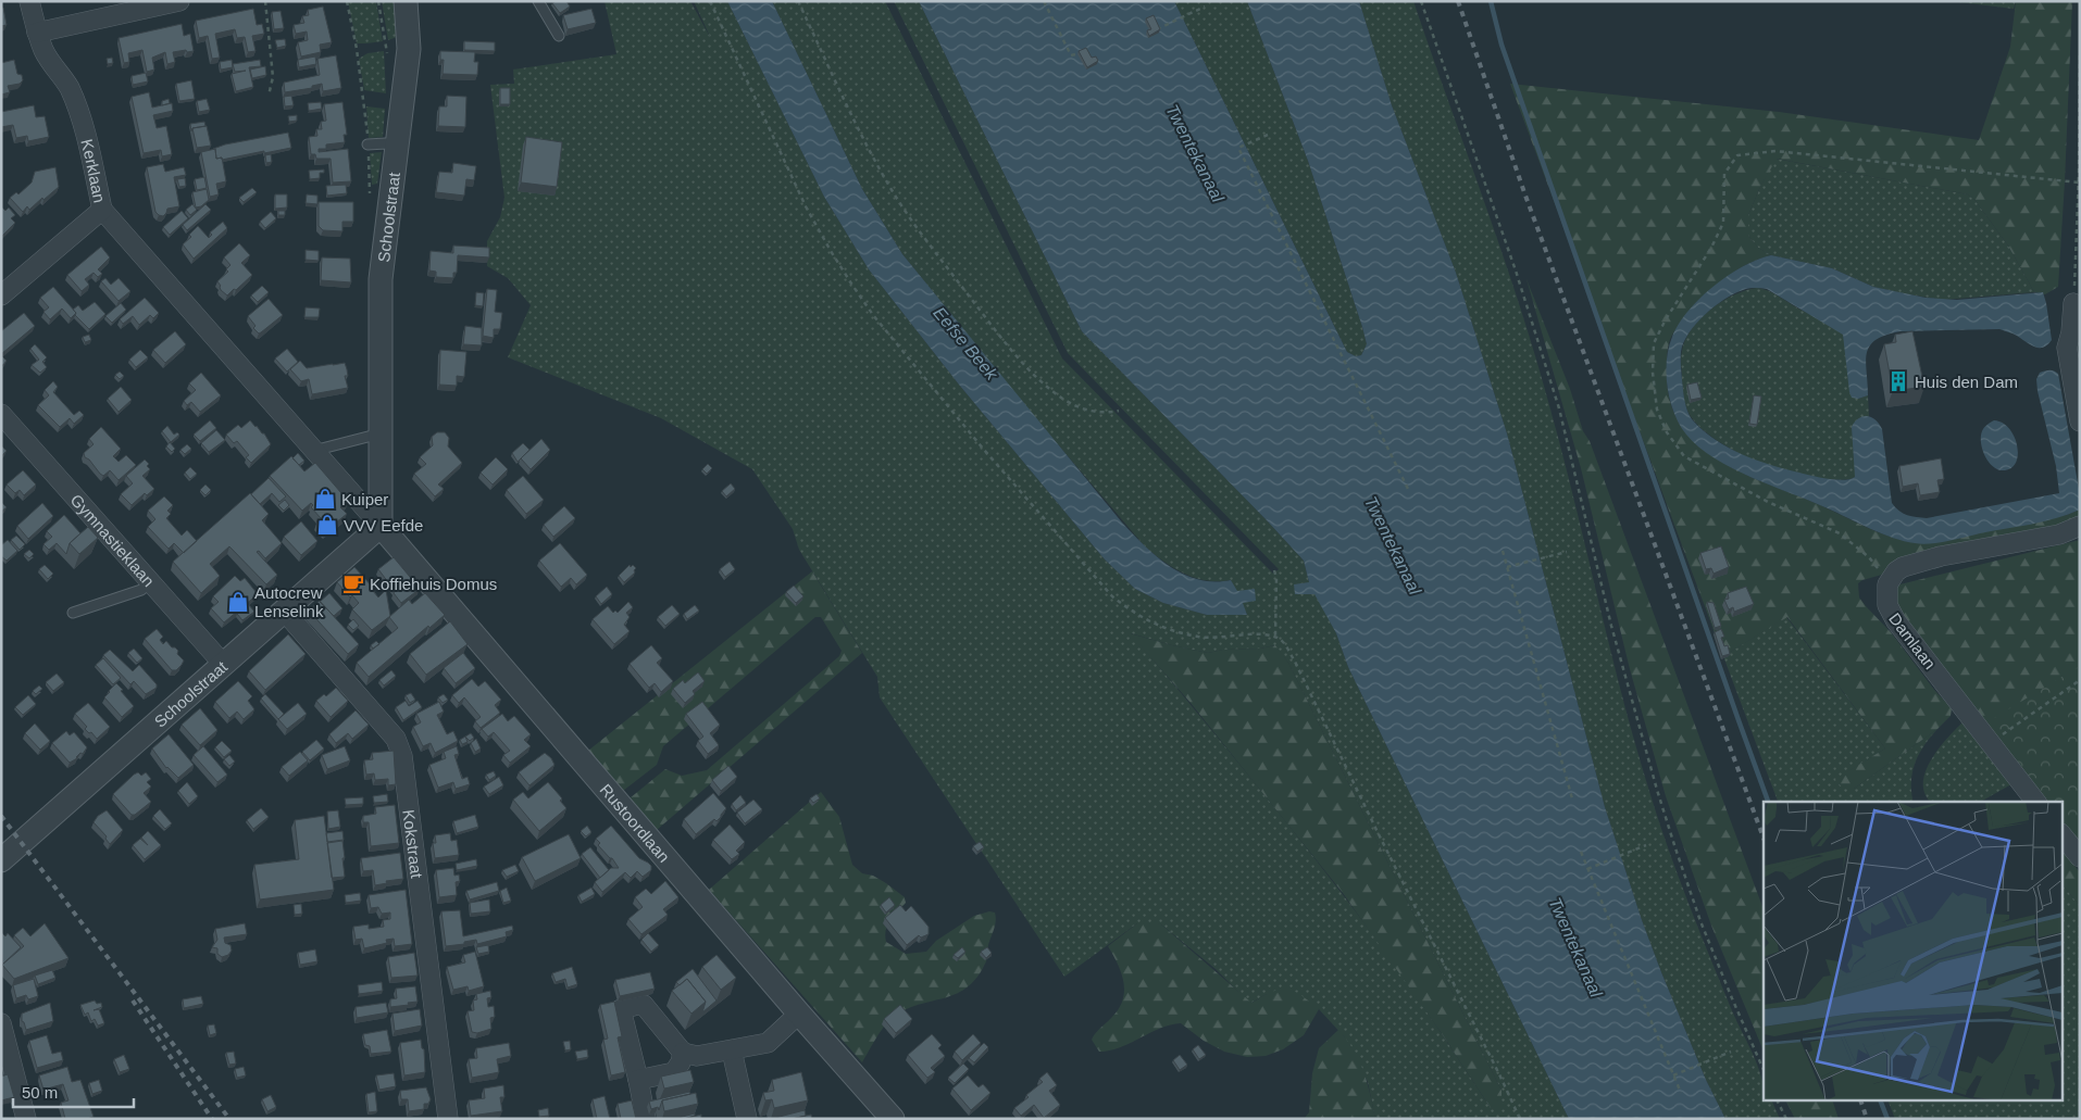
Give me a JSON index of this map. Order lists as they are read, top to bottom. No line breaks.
{"streets":{"street":["Kerklaan","Schoolstraat","Gymnastieklaan","Damlaan","Rustoordlaan","Kokstraat"]},"crossings":[["Schoolstraat","Gymnastieklaan"],["Schoolstraat","Rustoordlaan"],["Schoolstraat","Kokstraat"]],"water":["Twentekanaal","Eefse Beek"],"places":{"building":["Huis den Dam"],"shop":["Kuiper","VVV Eefde","Autocrew Lenselink"],"cafe":["Koffiehuis Domus"]},"scale_bar":"50 m"}
